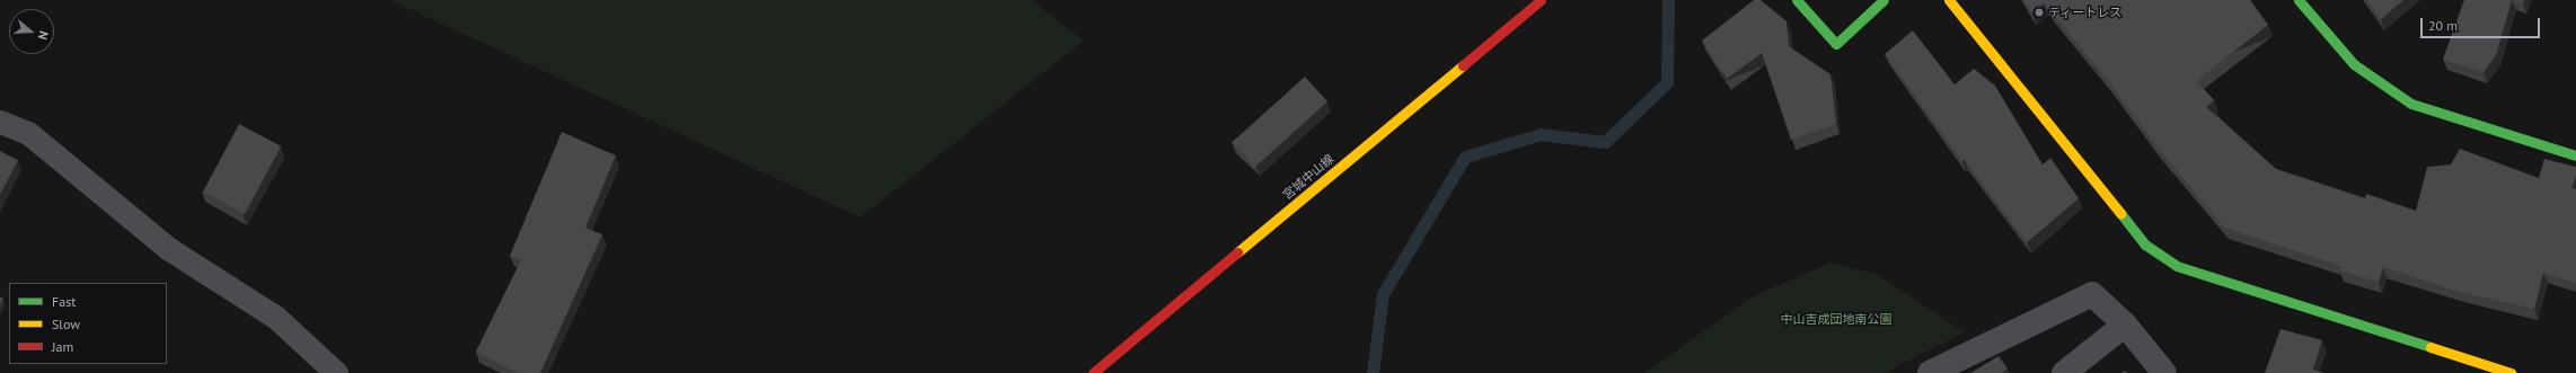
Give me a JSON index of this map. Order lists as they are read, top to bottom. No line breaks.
{"streets":{"street":["宮城中山線"]},"parks":["中山吉成団地南公園"],"places":["ティートレス"],"legend":["Fast","Slow","Jam"],"scale_bar":"20 m","north":"right"}
